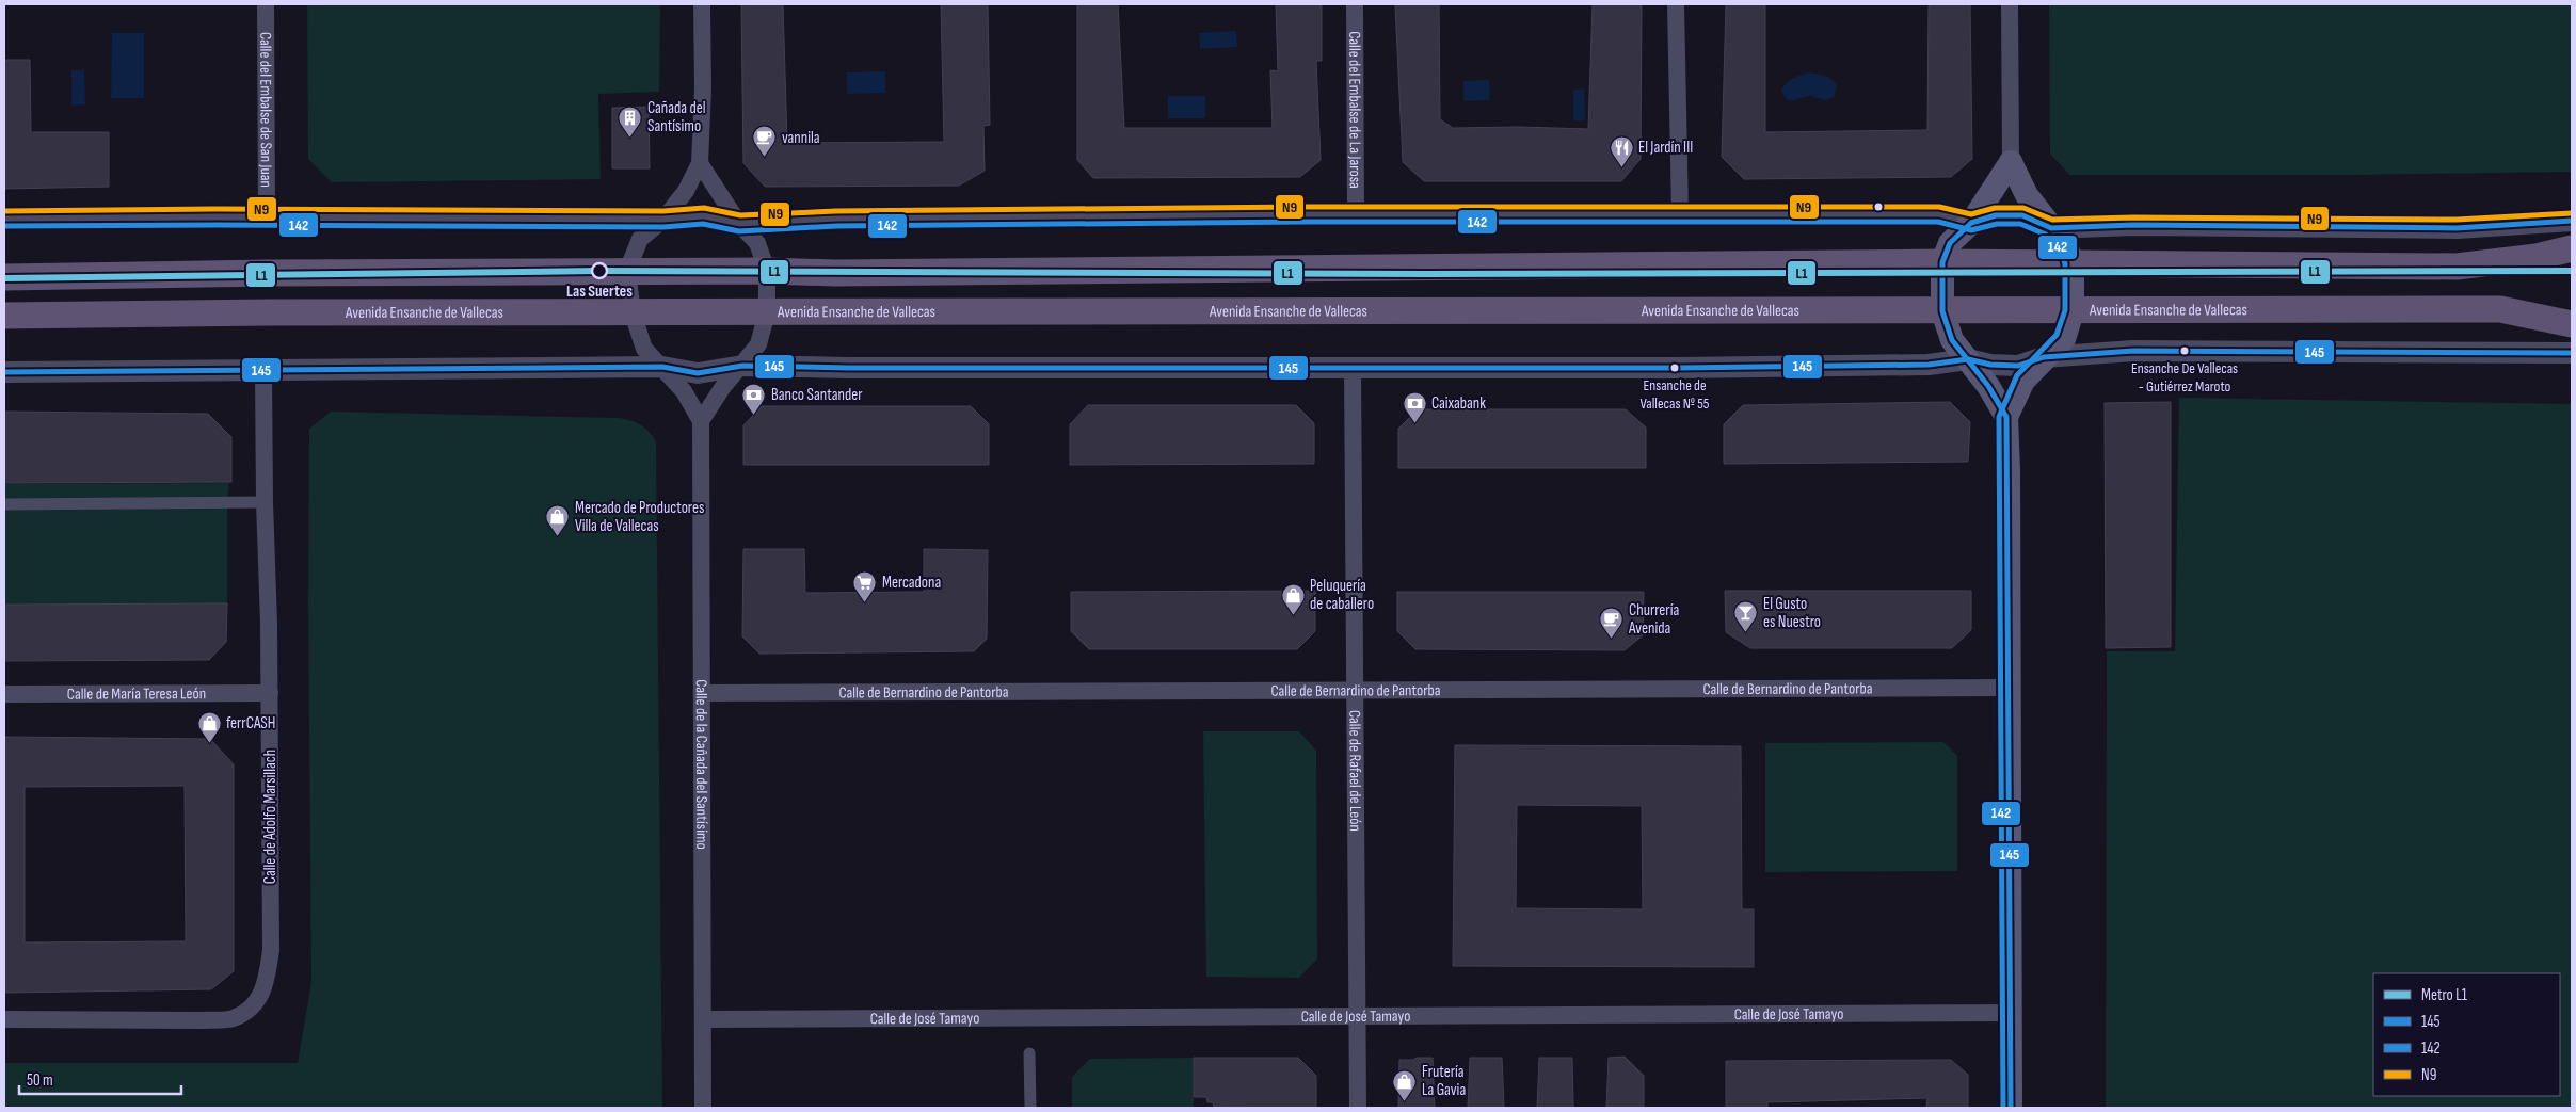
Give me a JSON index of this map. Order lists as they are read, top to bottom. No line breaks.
{"streets":{"main road":["Avenida Ensanche de Vallecas"],"street":["Calle del Embalse de La Jarosa","Calle del Embalse de San Juan","Calle de Bernardino de Pantorba","Calle de María Teresa León","Calle de la Cañada del Santísimo","Calle de Rafael de León","Calle de Adolfo Marsillach","Calle de José Tamayo"]},"crossings":[["Calle de Bernardino de Pantorba","Calle de la Cañada del Santísimo"],["Calle de Bernardino de Pantorba","Calle de Rafael de León"],["Calle de María Teresa León","Calle de Adolfo Marsillach"],["Calle de la Cañada del Santísimo","Calle de José Tamayo"],["Calle de Rafael de León","Calle de José Tamayo"]],"places":{"building":["Cañada del Santísimo"],"cafe":["vannila","Churrería Avenida"],"restaurant":["El Jardín III"],"other":["Las Suertes","Ensanche De Vallecas - Gutiérrez Maroto","Ensanche de Vallecas Nº 55"],"bank":["Banco Santander","Caixabank"],"shop":["Mercado de Productores Villa de Vallecas","Peluquería de caballero","ferrCASH","Frutería La Gavia"],"supermarket":["Mercadona"],"bar":["El Gusto es Nuestro"]},"lines":["transit line N9","transit line 145","transit line 142","metro line L1"],"legend":["Metro L1","145","142","N9"],"scale_bar":"50 m"}
